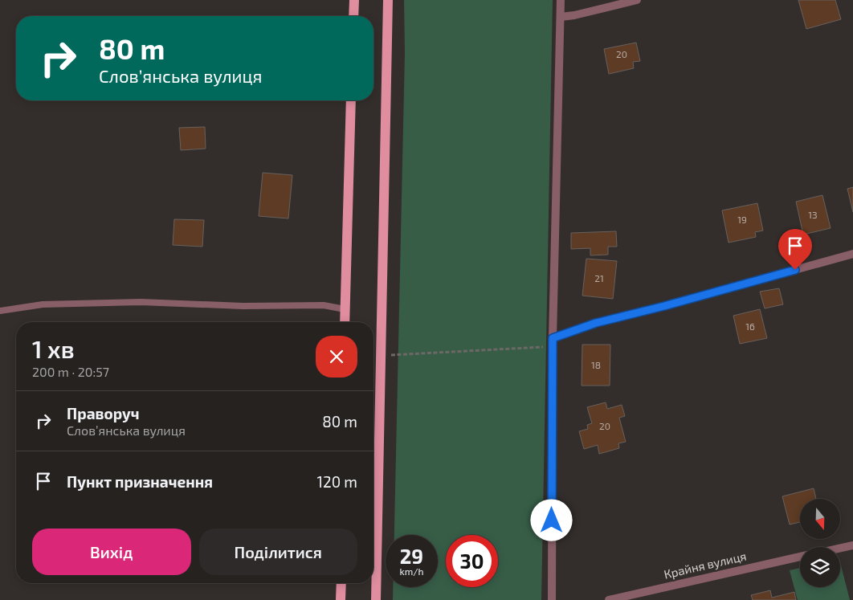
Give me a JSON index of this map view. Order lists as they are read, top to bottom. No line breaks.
{"streets":{"street":["Крайня вулиця"]},"house_numbers":["20","13","19","21","16","18","20"],"north":"bottom","page":{"turn":["80 m","Словʼянська вулиця"],"heading":["1 хв","200 m · 20:57"],"list":[{"name":"Праворуч","note":"Словʼянська вулиця","value":"80 m"},{"name":"Пункт призначення","value":"120 m"}],"buttons":["Вихід","Поділитися"],"speed":"29 km/h","limit":"30"}}
